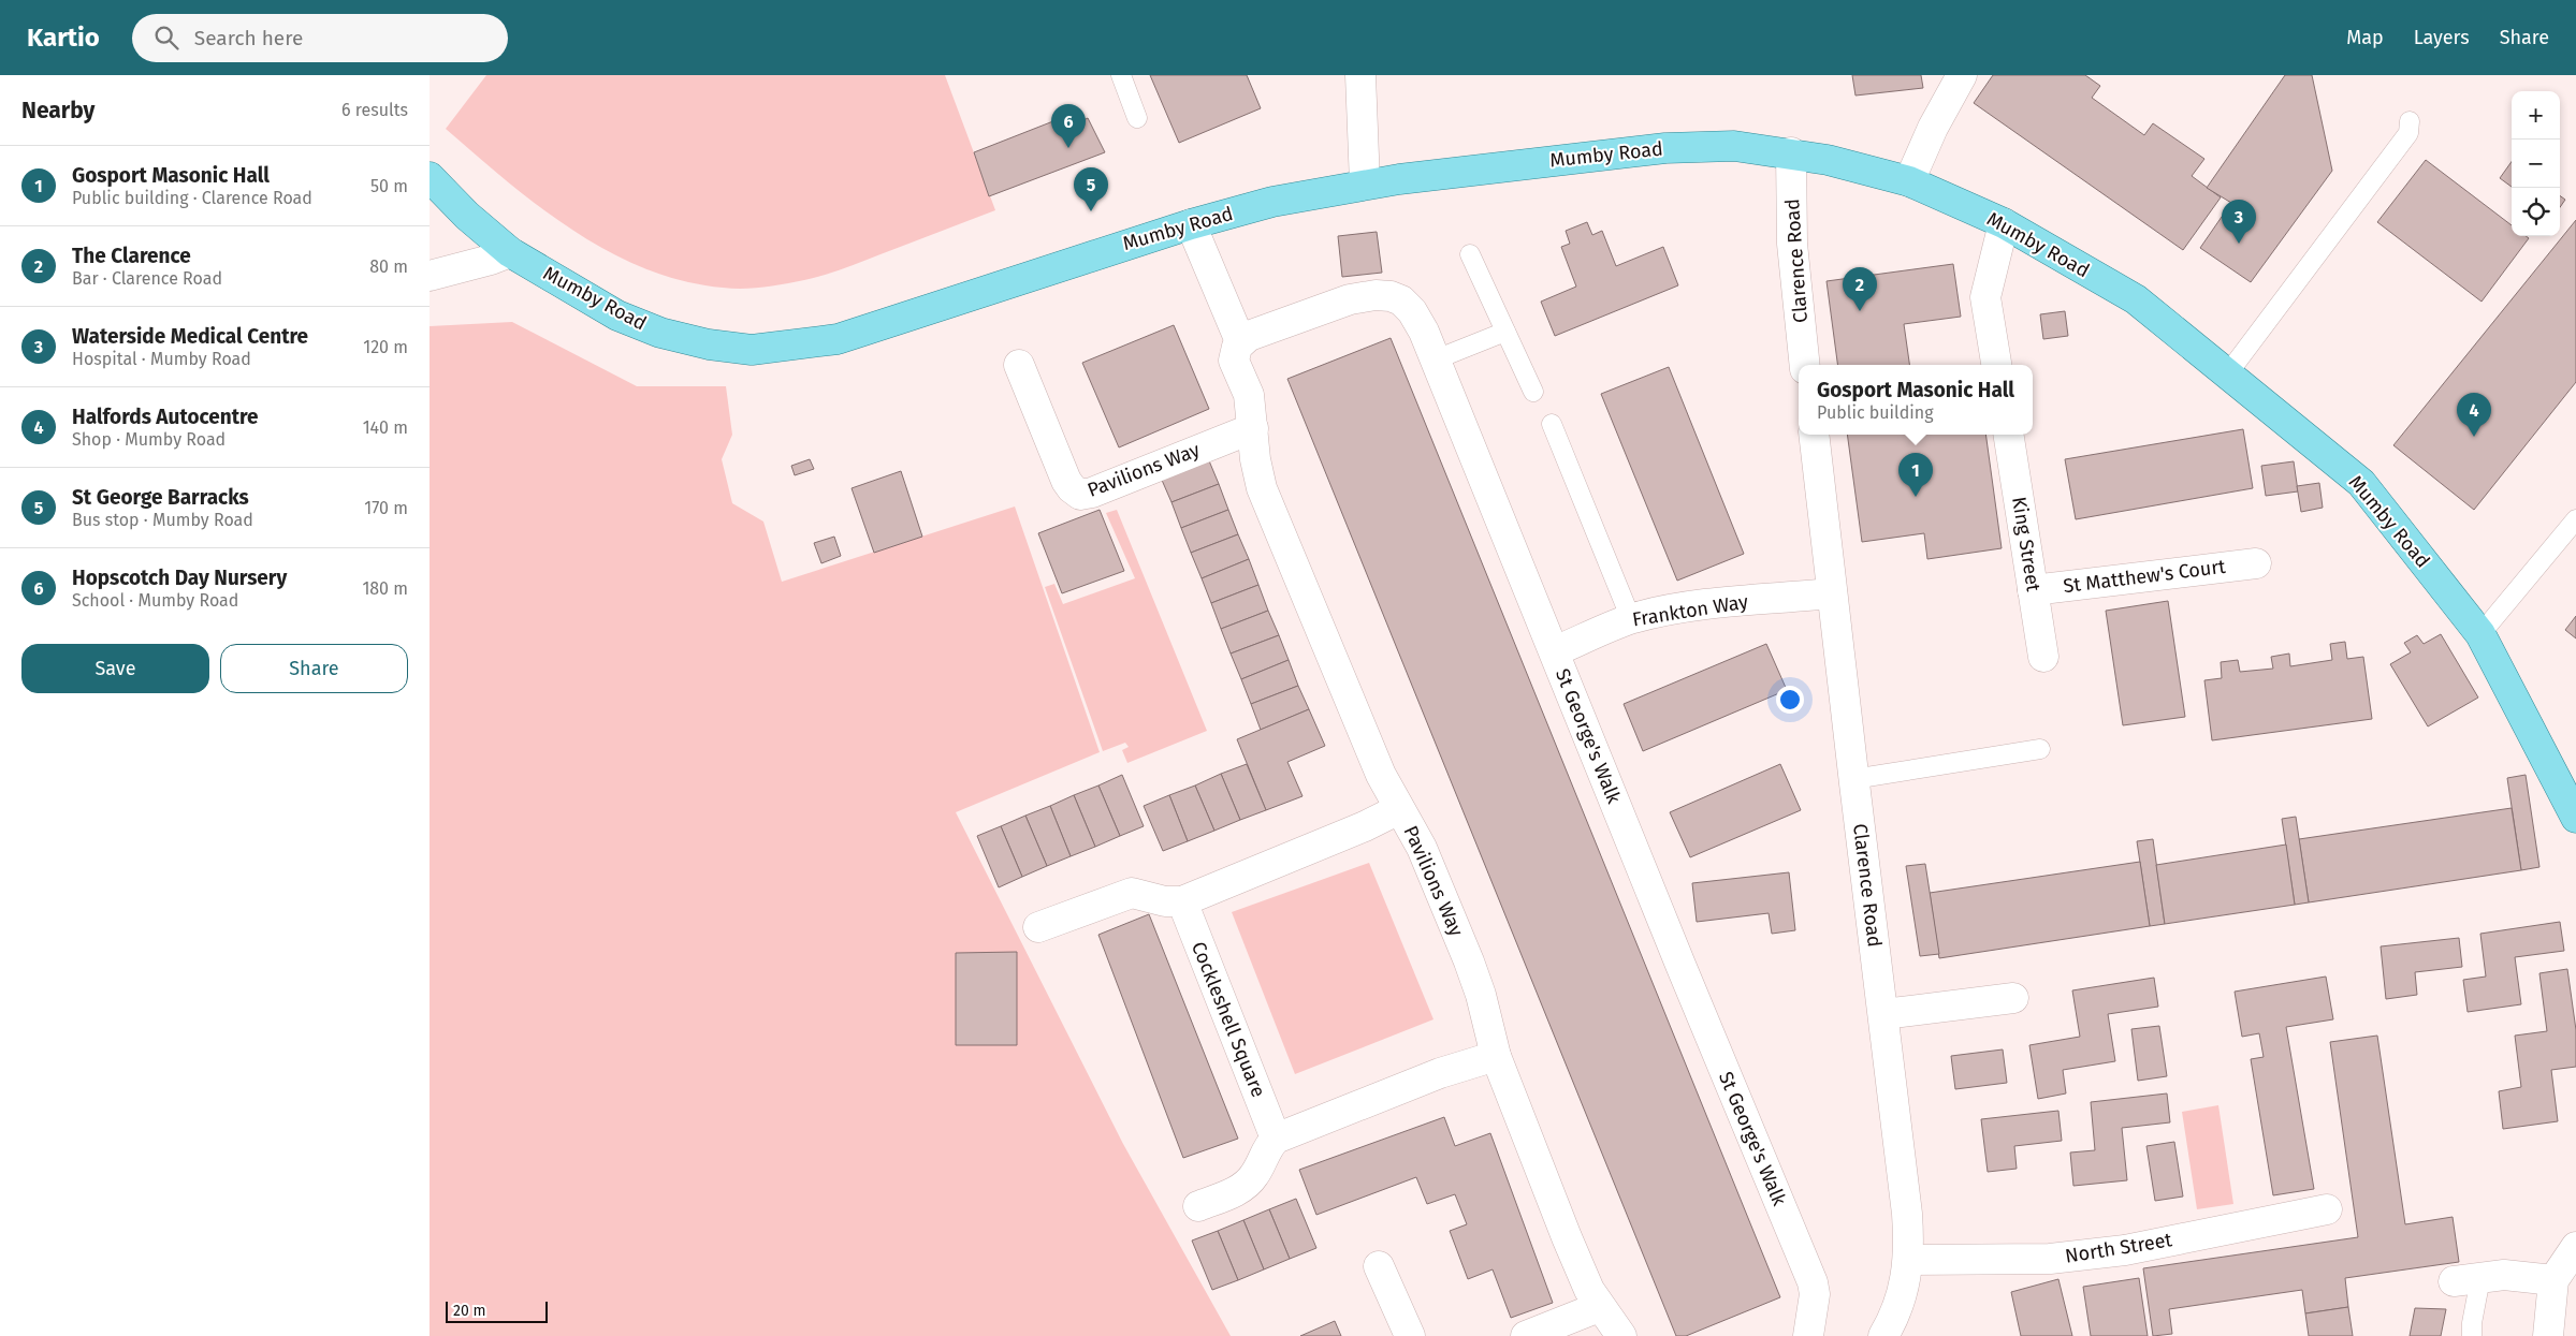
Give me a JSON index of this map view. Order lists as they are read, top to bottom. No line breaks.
{"streets":{"main road":["Mumby Road"],"street":["Clarence Road","Pavilions Way","King Street","St Matthew's Court","Frankton Way","St George's Walk","Cockleshell Square","North Street"]},"crossings":[["Mumby Road","Clarence Road"],["Clarence Road","Frankton Way"],["Clarence Road","North Street"],["Pavilions Way","St George's Walk"],["King Street","St Matthew's Court"],["Frankton Way","St George's Walk"]],"scale_bar":"20 m","page":{"header":"Kartio","search":"Search here","nav":["Map","Layers","Share"],"heading":["Nearby","6 results"],"map_buttons":["+","−"],"pins":["6","5","3","2","4","1"],"list":[{"mark":"1","name":"Gosport Masonic Hall","note":"Public building · Clarence Road","value":"50 m"},{"mark":"2","name":"The Clarence","note":"Bar · Clarence Road","value":"80 m"},{"mark":"3","name":"Waterside Medical Centre","note":"Hospital · Mumby Road","value":"120 m"},{"mark":"4","name":"Halfords Autocentre","note":"Shop · Mumby Road","value":"140 m"},{"mark":"5","name":"St George Barracks","note":"Bus stop · Mumby Road","value":"170 m"},{"mark":"6","name":"Hopscotch Day Nursery","note":"School · Mumby Road","value":"180 m"}],"popup":["Gosport Masonic Hall","Public building"],"buttons":["Save","Share"],"scale":"20 m"}}
